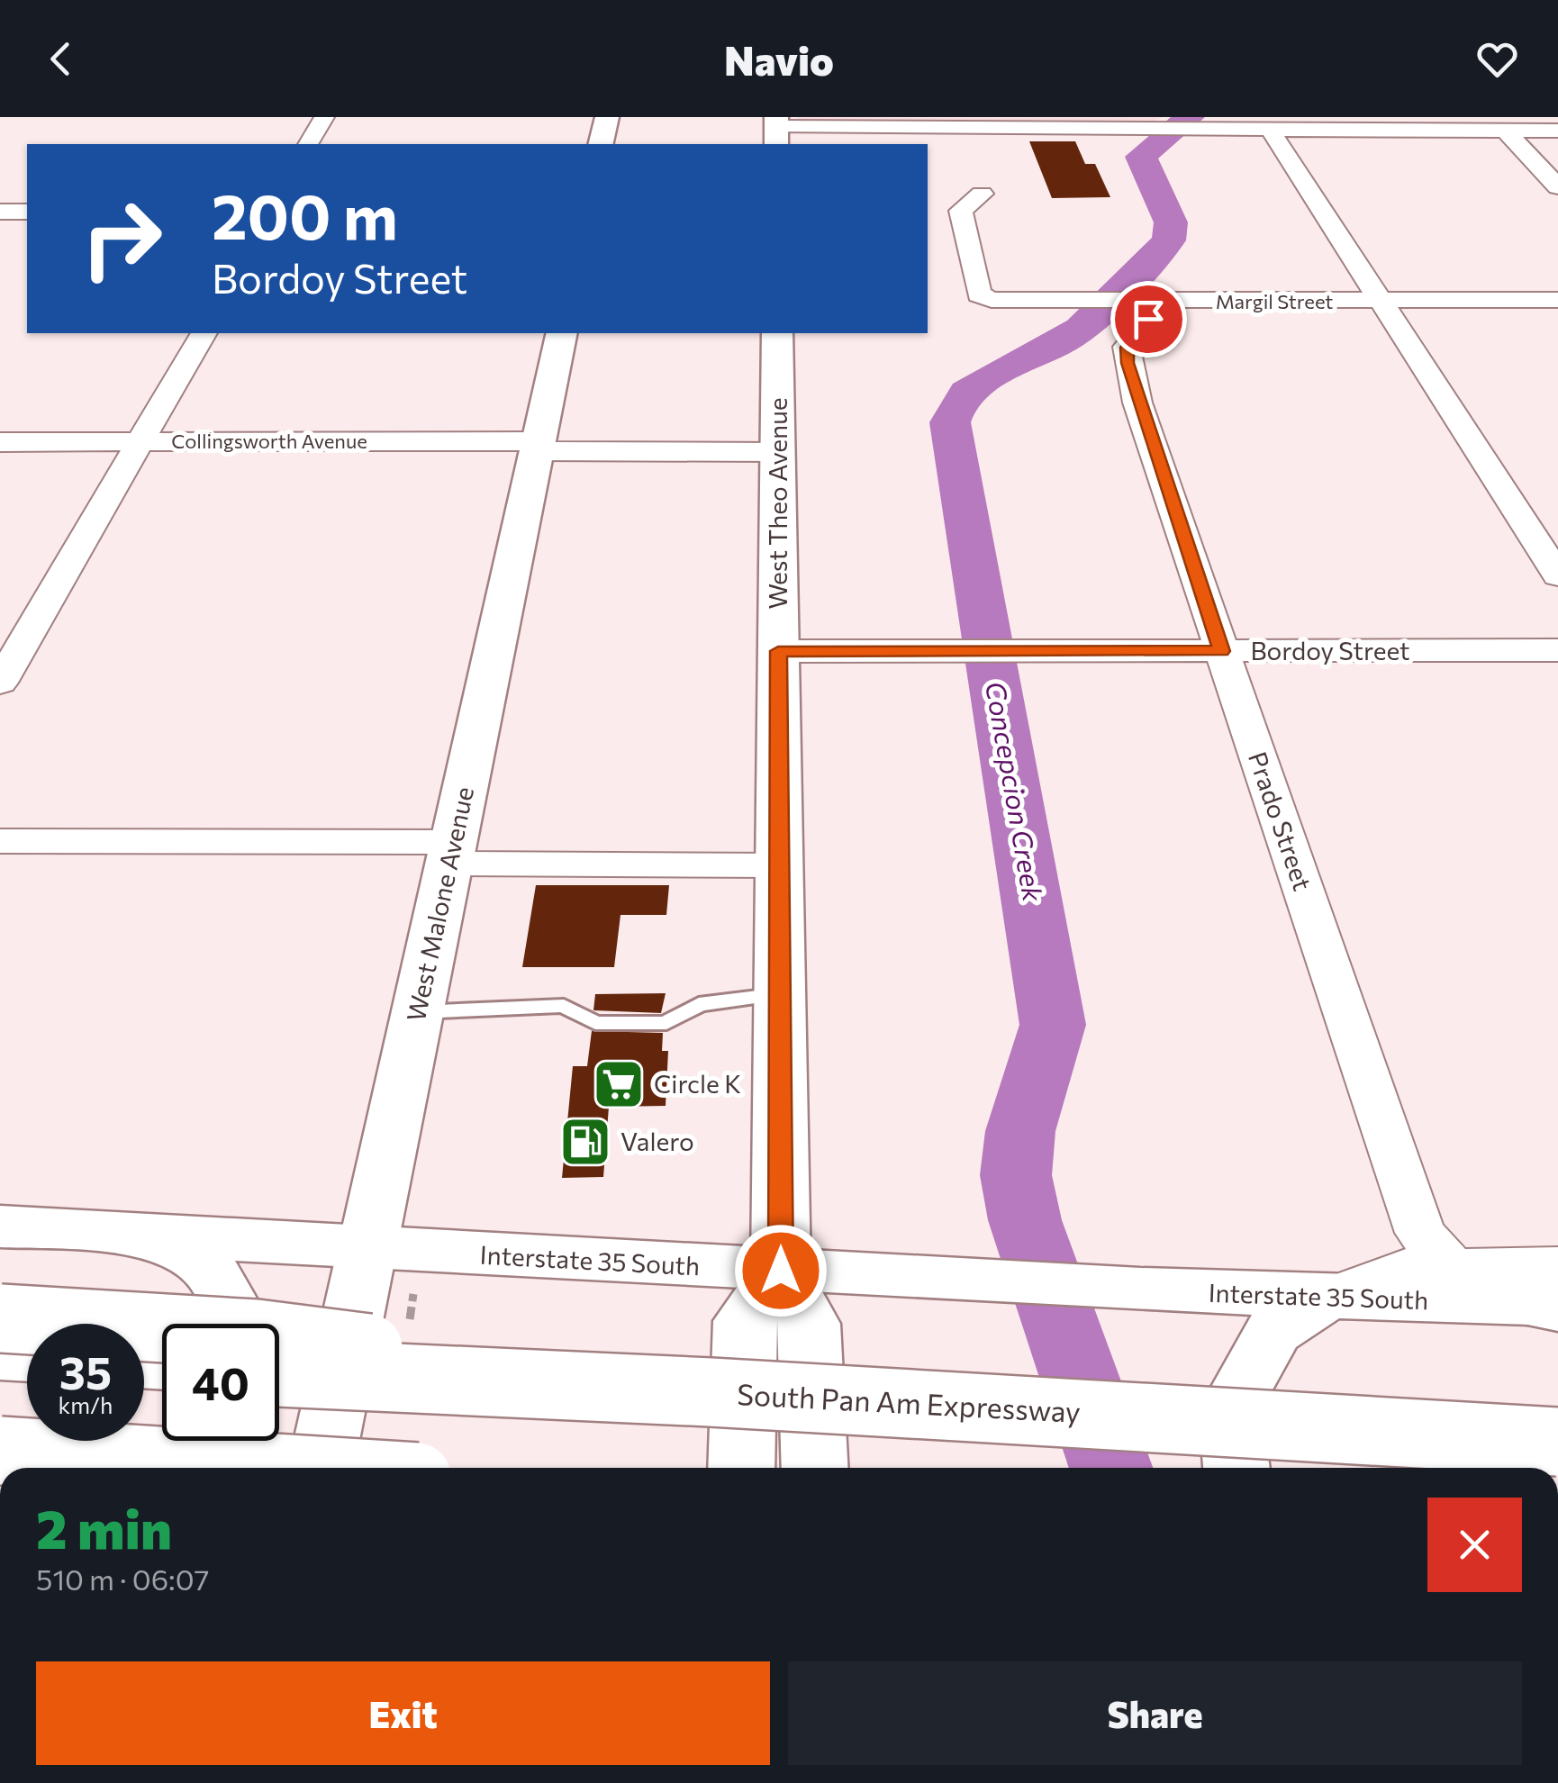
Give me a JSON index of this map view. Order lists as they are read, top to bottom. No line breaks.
{"streets":{"main road":["West Theo Avenue","West Malone Avenue","Interstate 35 South","South Pan Am Expressway"],"street":["Margil Street","Collingsworth Avenue","Bordoy Street","Prado Street"]},"crossings":[["Margil Street","Prado Street"],["Collingsworth Avenue","West Theo Avenue"],["Collingsworth Avenue","West Malone Avenue"],["West Theo Avenue","Bordoy Street"],["West Theo Avenue","Interstate 35 South"],["Bordoy Street","Prado Street"],["Prado Street","Interstate 35 South"],["West Malone Avenue","Interstate 35 South"]],"water":["Concepcion Creek"],"places":{"supermarket":["Circle K"],"fuel station":["Valero"]},"page":{"header":"Navio","turn":["200 m","Bordoy Street"],"speed":"35 km/h","limit":"40","heading":["2 min","510 m · 06:07"],"buttons":["Exit","Share"]}}
